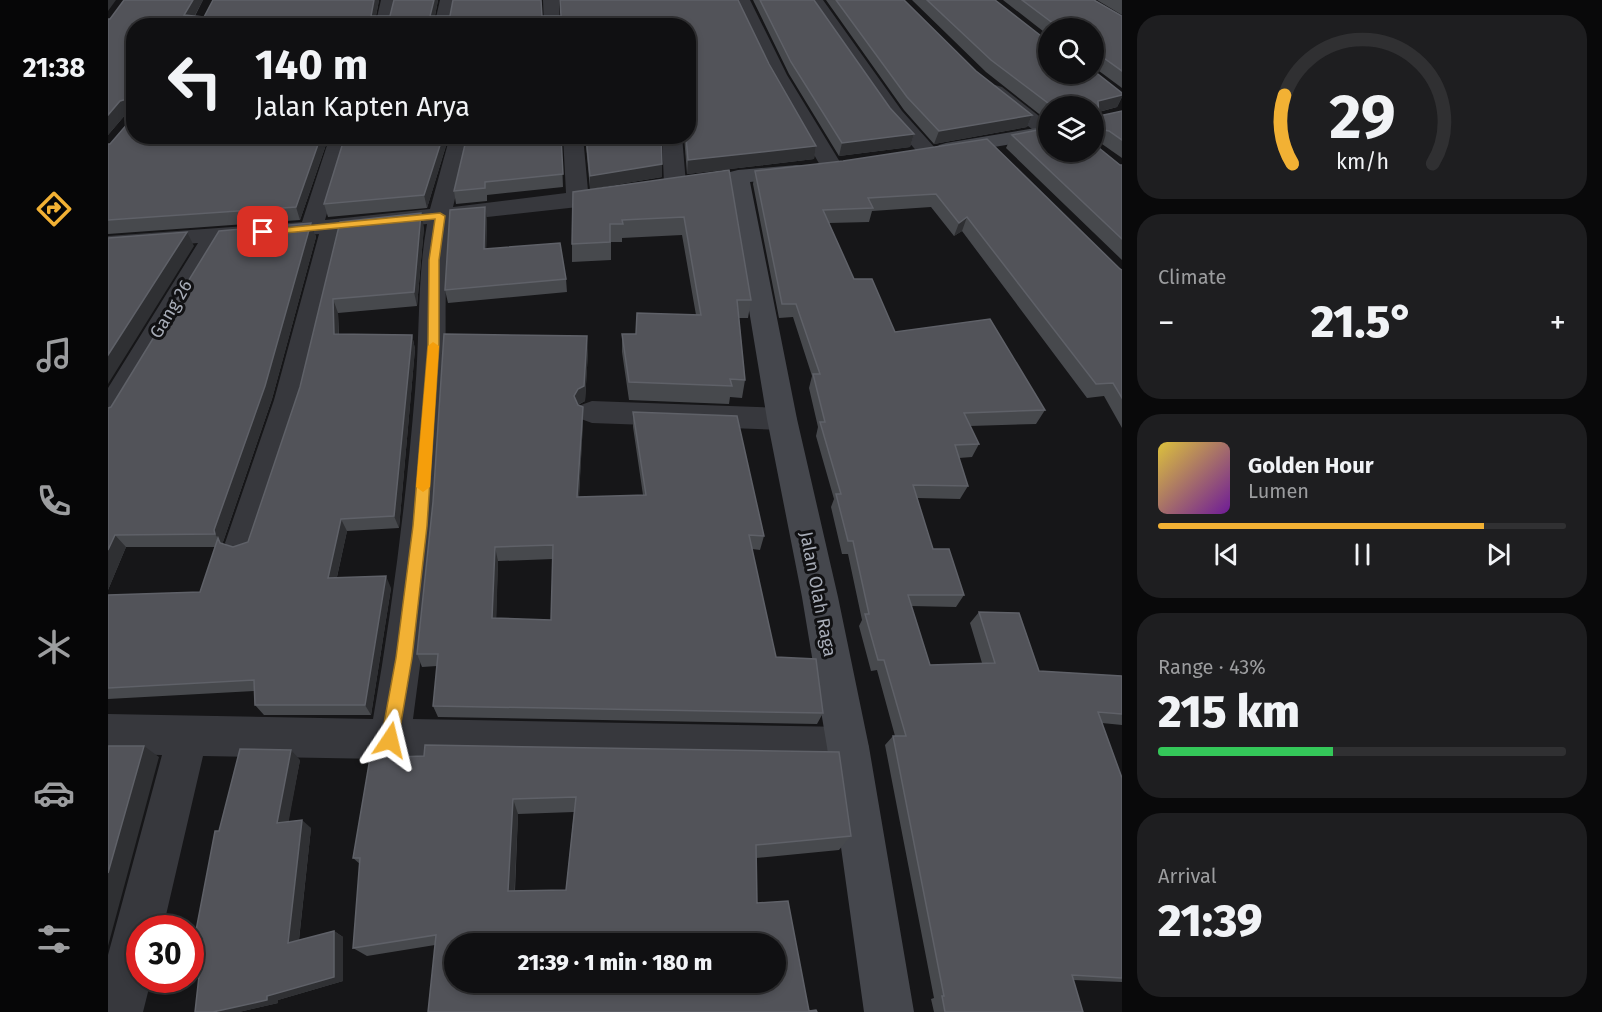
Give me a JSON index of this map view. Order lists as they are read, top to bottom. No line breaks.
{"streets":{"street":["Gang 26","Jalan Olah Raga"]},"page":{"tabs":"21:38","turn":["140 m","Jalan Kapten Arya"],"tile":["Climate",["Range · 43%","215 km"],["Arrival","21:39"]],"heat":["−","21.5°","+"],"song":["Golden Hour","Lumen"],"limit":"30","trip":"21:39 · 1 min · 180 m","gauge":["29","km/h"]}}
